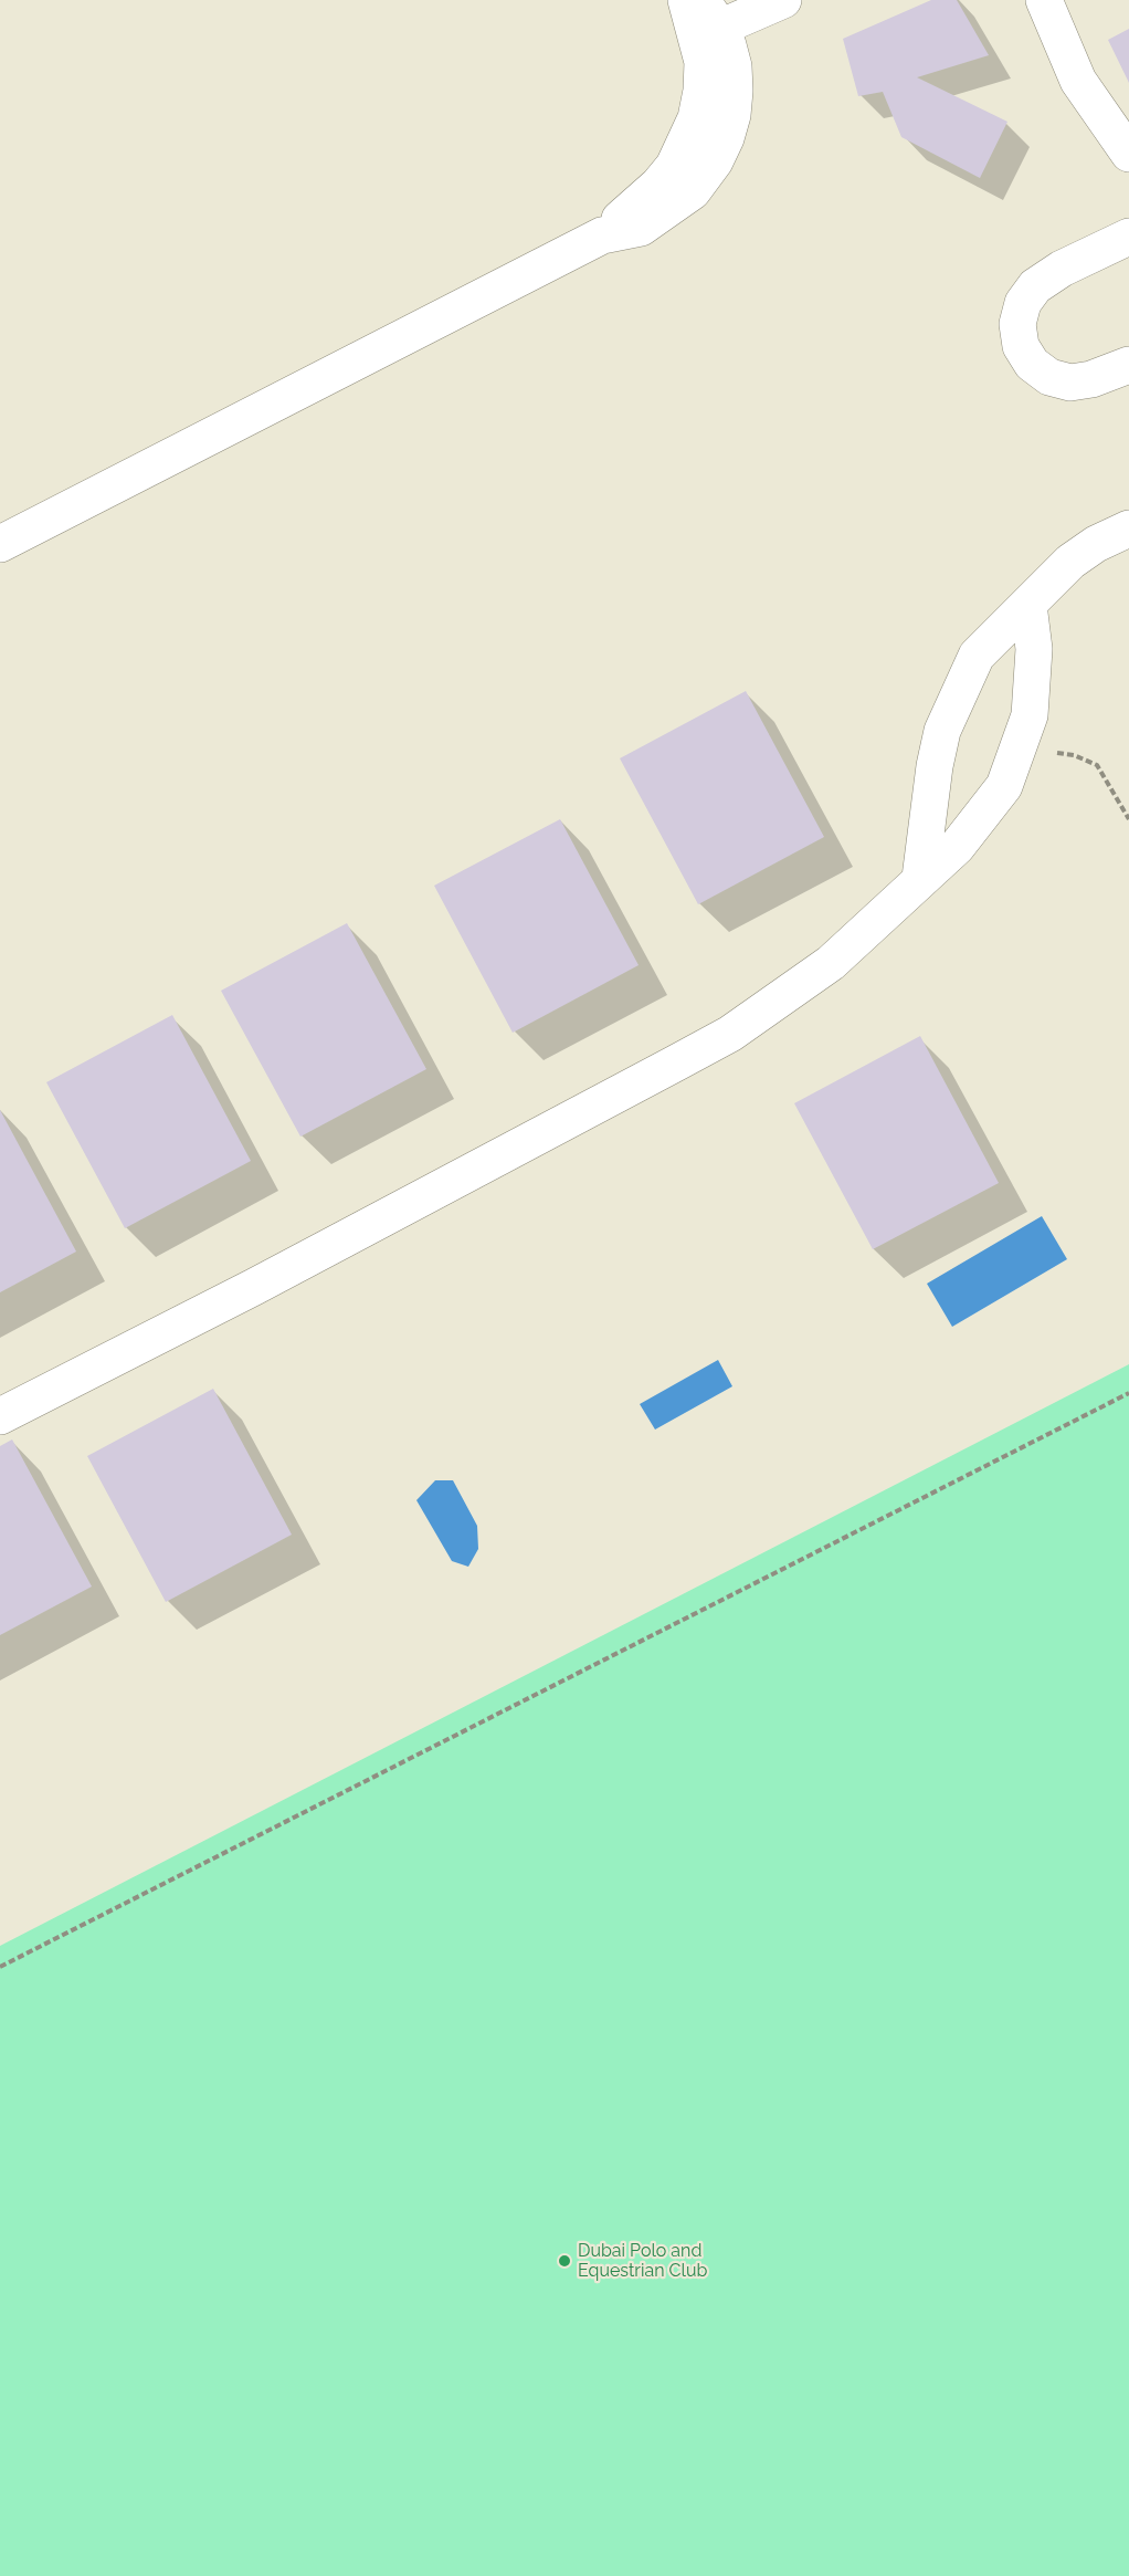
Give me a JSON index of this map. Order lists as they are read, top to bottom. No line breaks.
{"places":["Dubai Polo and Equestrian Club"]}
